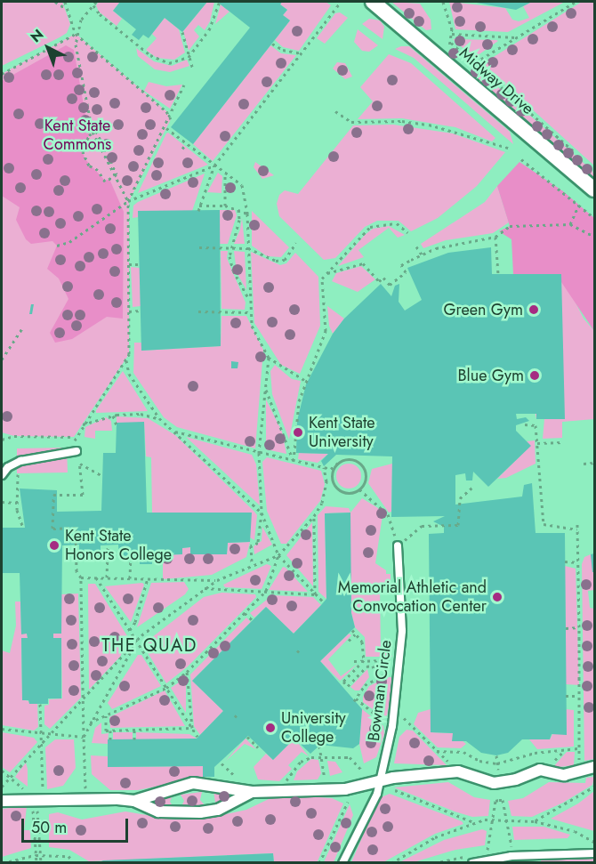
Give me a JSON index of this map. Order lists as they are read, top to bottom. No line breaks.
{"streets":{"street":["Midway Drive"],"lane":["Bowman Circle"]},"districts":["THE QUAD"],"parks":["Kent State Commons"],"places":["Green Gym","Blue Gym","Kent State University","Kent State Honors College","Memorial Athletic and Convocation Center","University College"],"scale_bar":"50 m","north":"top left"}
